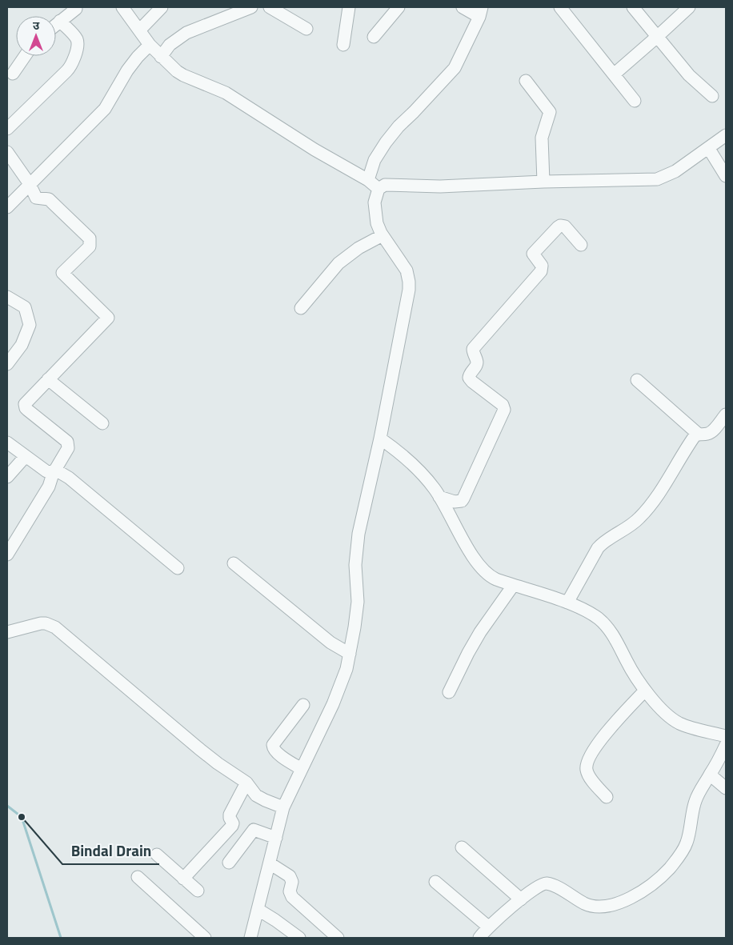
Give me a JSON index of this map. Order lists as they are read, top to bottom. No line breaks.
{"places":["Bindal Drain"],"north":"top"}
